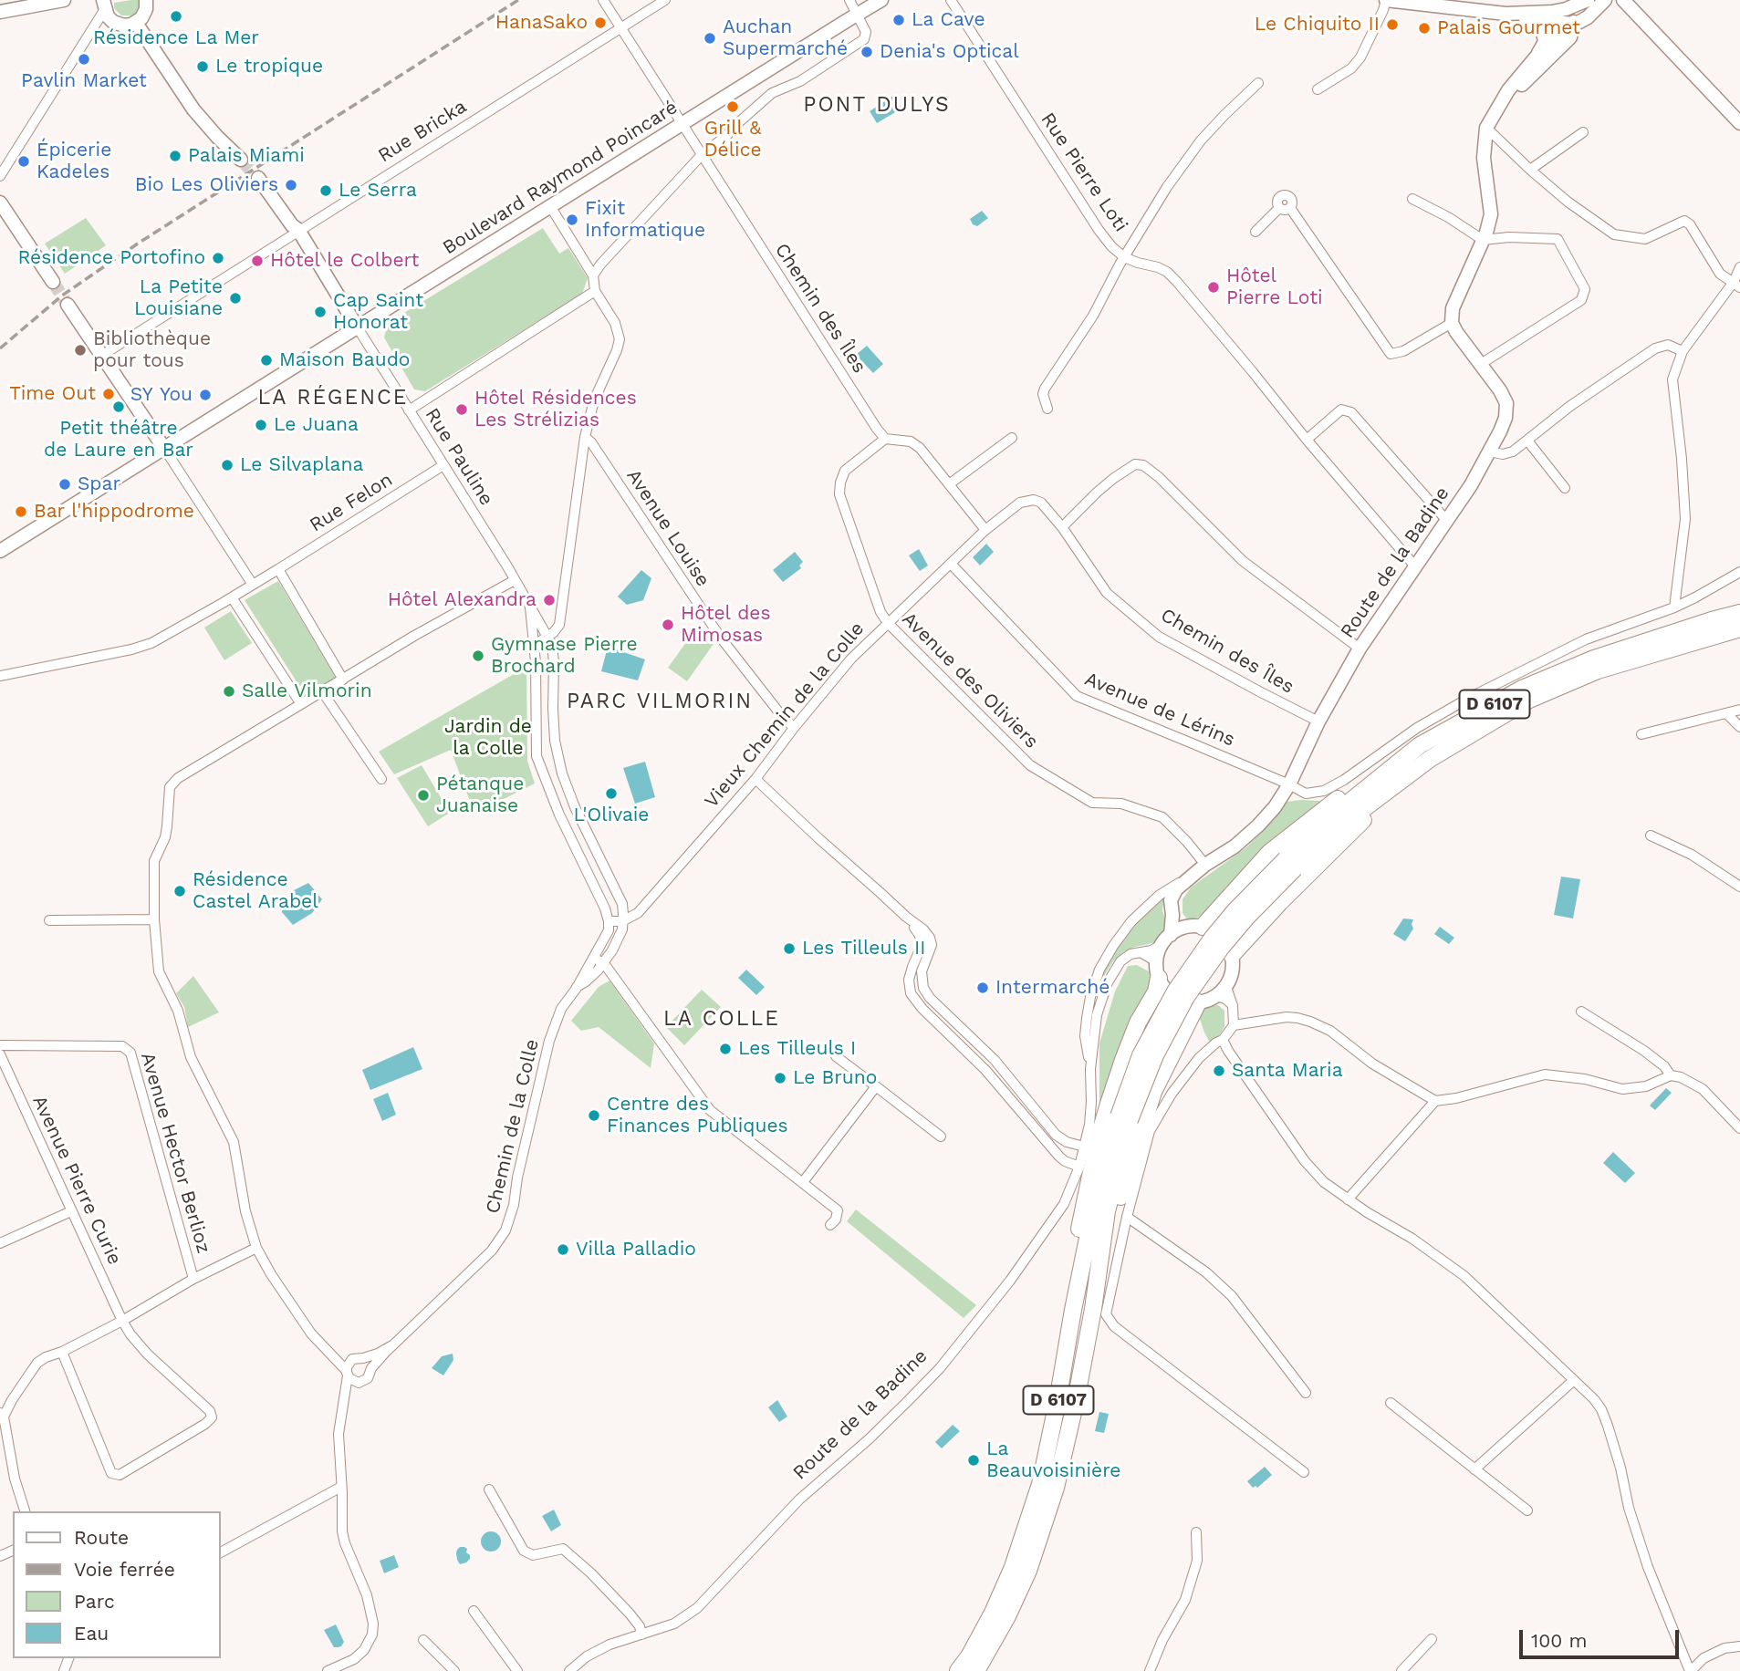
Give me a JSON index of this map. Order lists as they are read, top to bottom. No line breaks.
{"streets":{"highway":["D 6107"],"street":["Rue Bricka","Rue Pierre Loti","Boulevard Raymond Poincaré","Chemin des Îles","Rue Pauline","Rue Felon","Avenue Louise","Route de la Badine","Avenue des Oliviers","Avenue de Lérins","Vieux Chemin de la Colle","Chemin de la Colle","Avenue Hector Berlioz","Avenue Pierre Curie"]},"crossings":[["Rue Bricka","Chemin des Îles"],["Rue Pierre Loti","Route de la Badine"],["Boulevard Raymond Poincaré","Chemin des Îles"],["Boulevard Raymond Poincaré","Rue Pauline"],["Chemin des Îles","Route de la Badine"],["Chemin des Îles","Avenue des Oliviers"],["Chemin des Îles","Vieux Chemin de la Colle"],["Rue Pauline","Rue Felon"],["Avenue Louise","Vieux Chemin de la Colle"],["Route de la Badine","Avenue des Oliviers"],["Route de la Badine","Avenue de Lérins"],["Avenue des Oliviers","Vieux Chemin de la Colle"],["Avenue de Lérins","Vieux Chemin de la Colle"],["Vieux Chemin de la Colle","Chemin de la Colle"]],"districts":["PONT DULYS","LA RÉGENCE","PARC VILMORIN","LA COLLE"],"parks":["Jardin de la Colle"],"places":["Résidence La Mer","La Cave","HanaSako","Le Chiquito II","Palais Gourmet","Auchan Supermarché","Denia's Optical","Pavlin Market","Le tropique","Grill & Délice","Palais Miami","Épicerie Kadeles","Bio Les Oliviers","Le Serra","Fixit Informatique","Résidence Portofino","Hôtel le Colbert","Hôtel Pierre Loti","La Petite Louisiane","Cap Saint Honorat","Bibliothèque pour tous","Maison Baudo","Time Out","SY You","Petit théâtre de Laure en Bar","Hôtel Résidences Les Strélizias","Le Juana","Le Silvaplana","Spar","Bar l'hippodrome","Hôtel Alexandra","Hôtel des Mimosas","Gymnase Pierre Brochard","Salle Vilmorin","L'Olivaie","Pétanque Juanaise","Résidence Castel Arabel","Les Tilleuls II","Intermarché","Les Tilleuls I","Santa Maria","Le Bruno","Centre des Finances Publiques","Villa Palladio","La Beauvoisinière"],"legend":["Route","Voie ferrée","Parc","Eau"],"scale_bar":"100 m"}
